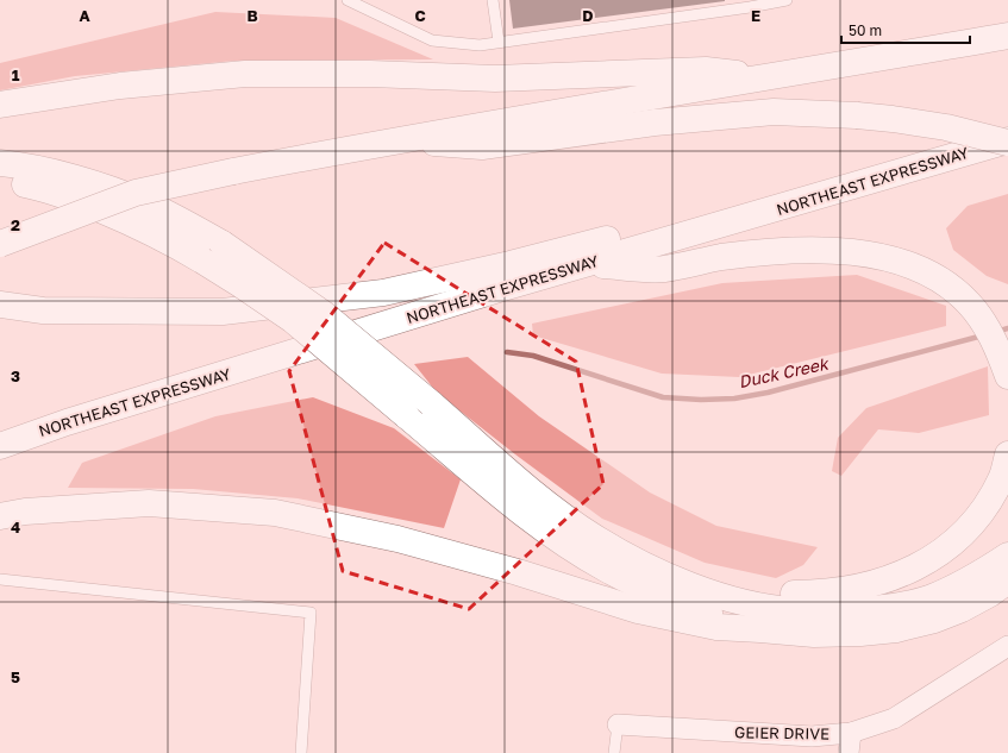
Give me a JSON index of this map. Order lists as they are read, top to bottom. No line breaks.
{"streets":{"highway":["NORTHEAST EXPRESSWAY"],"street":["GEIER DRIVE"]},"water":["Duck Creek"],"scale_bar":"50 m","grid":{"columns":["A","B","C","D","E"],"rows":["1","2","3","4","5"]}}
